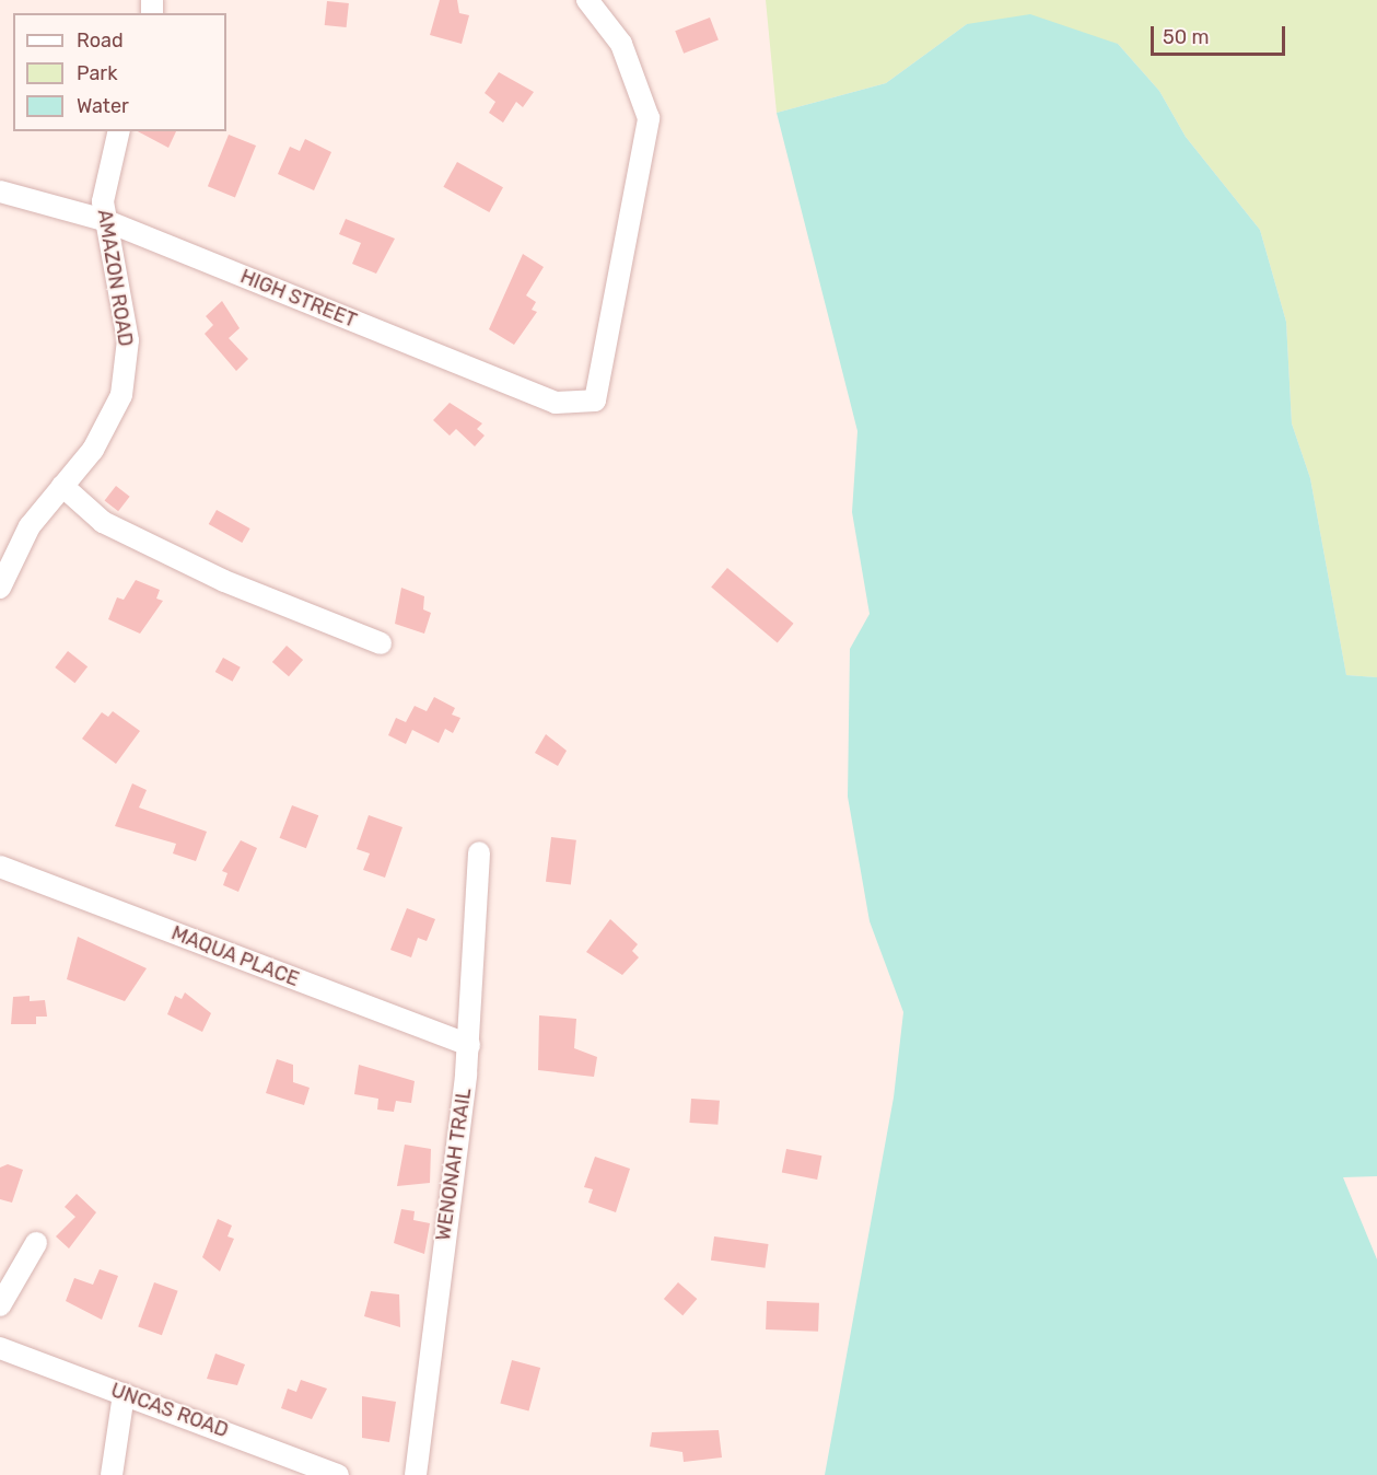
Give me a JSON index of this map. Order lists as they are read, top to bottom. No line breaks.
{"streets":{"street":["AMAZON ROAD","HIGH STREET","MAQUA PLACE","WENONAH TRAIL","UNCAS ROAD"]},"crossings":[["AMAZON ROAD","HIGH STREET"],["MAQUA PLACE","WENONAH TRAIL"]],"legend":["Road","Park","Water"],"scale_bar":"50 m"}
